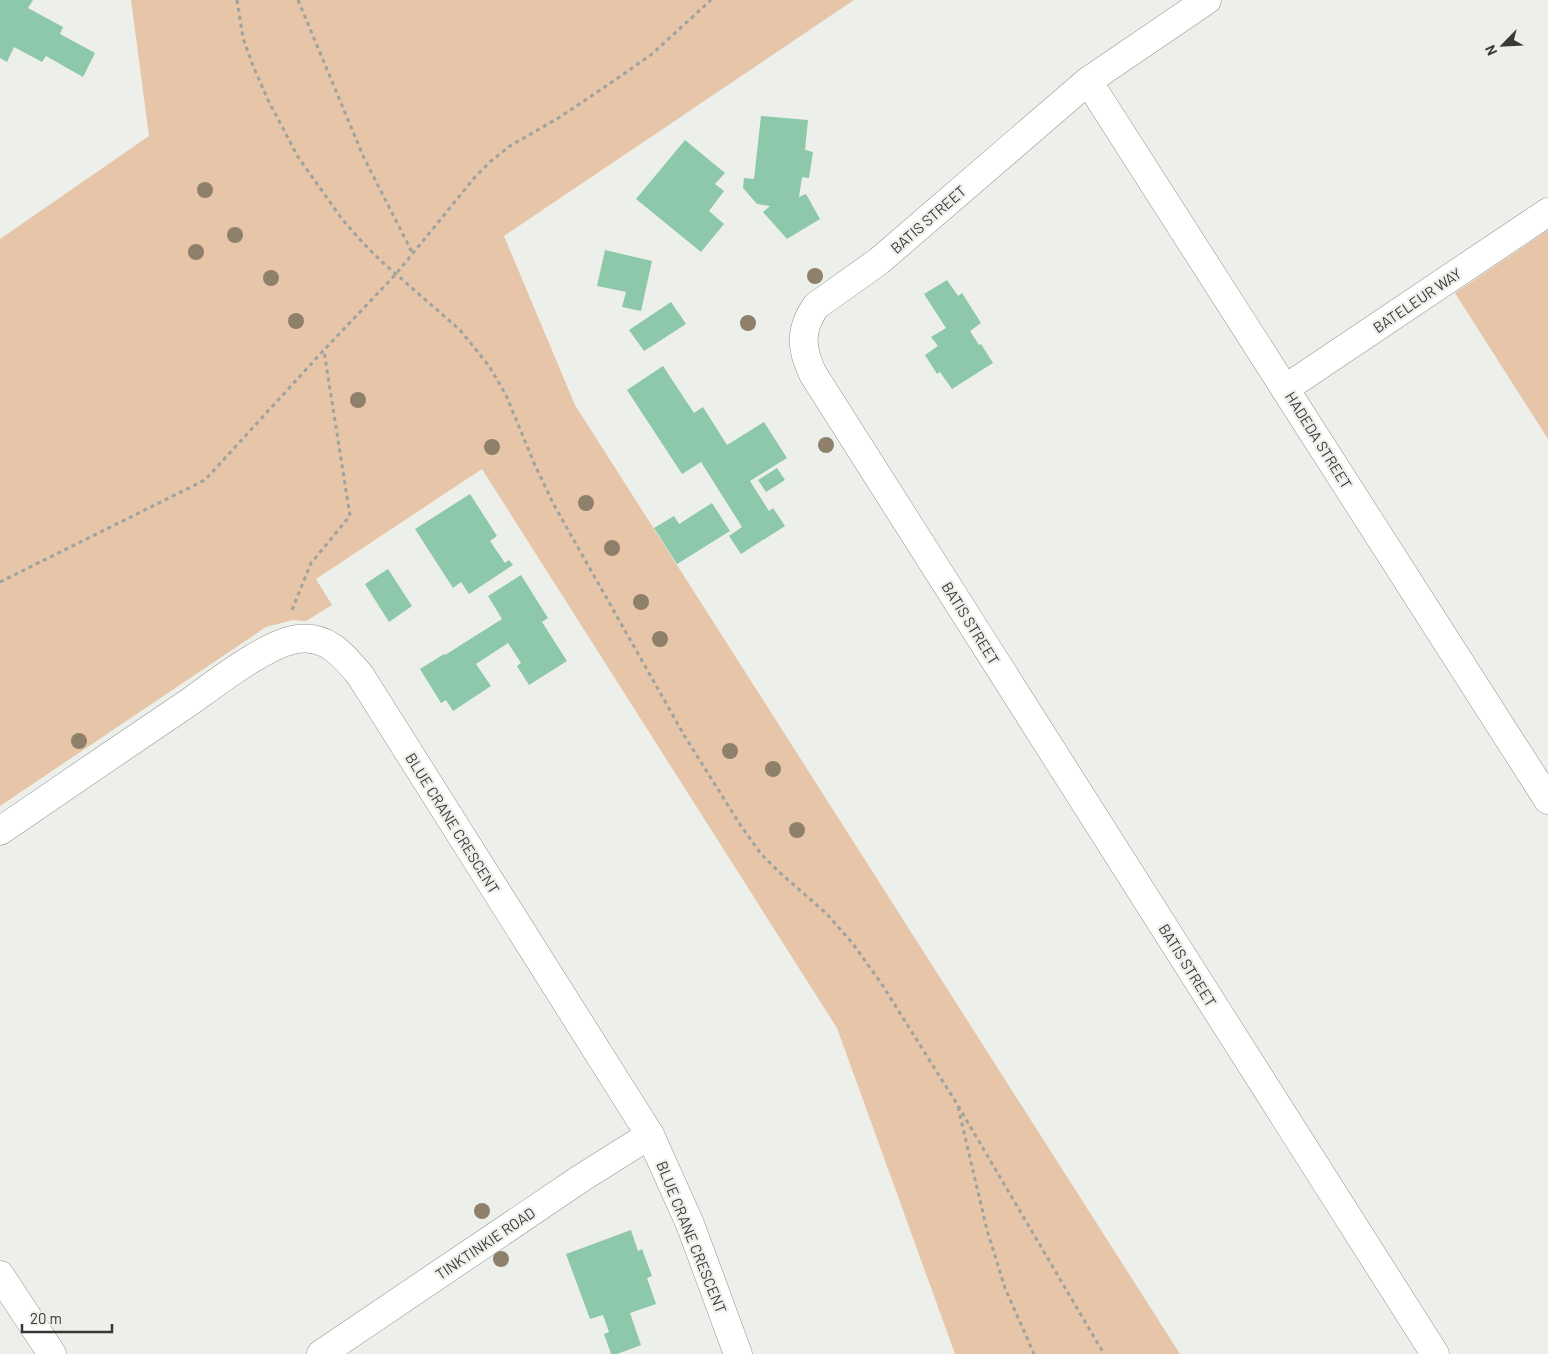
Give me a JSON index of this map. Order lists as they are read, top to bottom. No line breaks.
{"streets":{"street":["BATIS STREET","BATELEUR WAY","HADEDA STREET","BLUE CRANE CRESCENT","TINKTINKIE ROAD"]},"crossings":[["BATIS STREET","HADEDA STREET"],["BATELEUR WAY","HADEDA STREET"],["BLUE CRANE CRESCENT","TINKTINKIE ROAD"]],"scale_bar":"20 m","north":"bottom left"}
